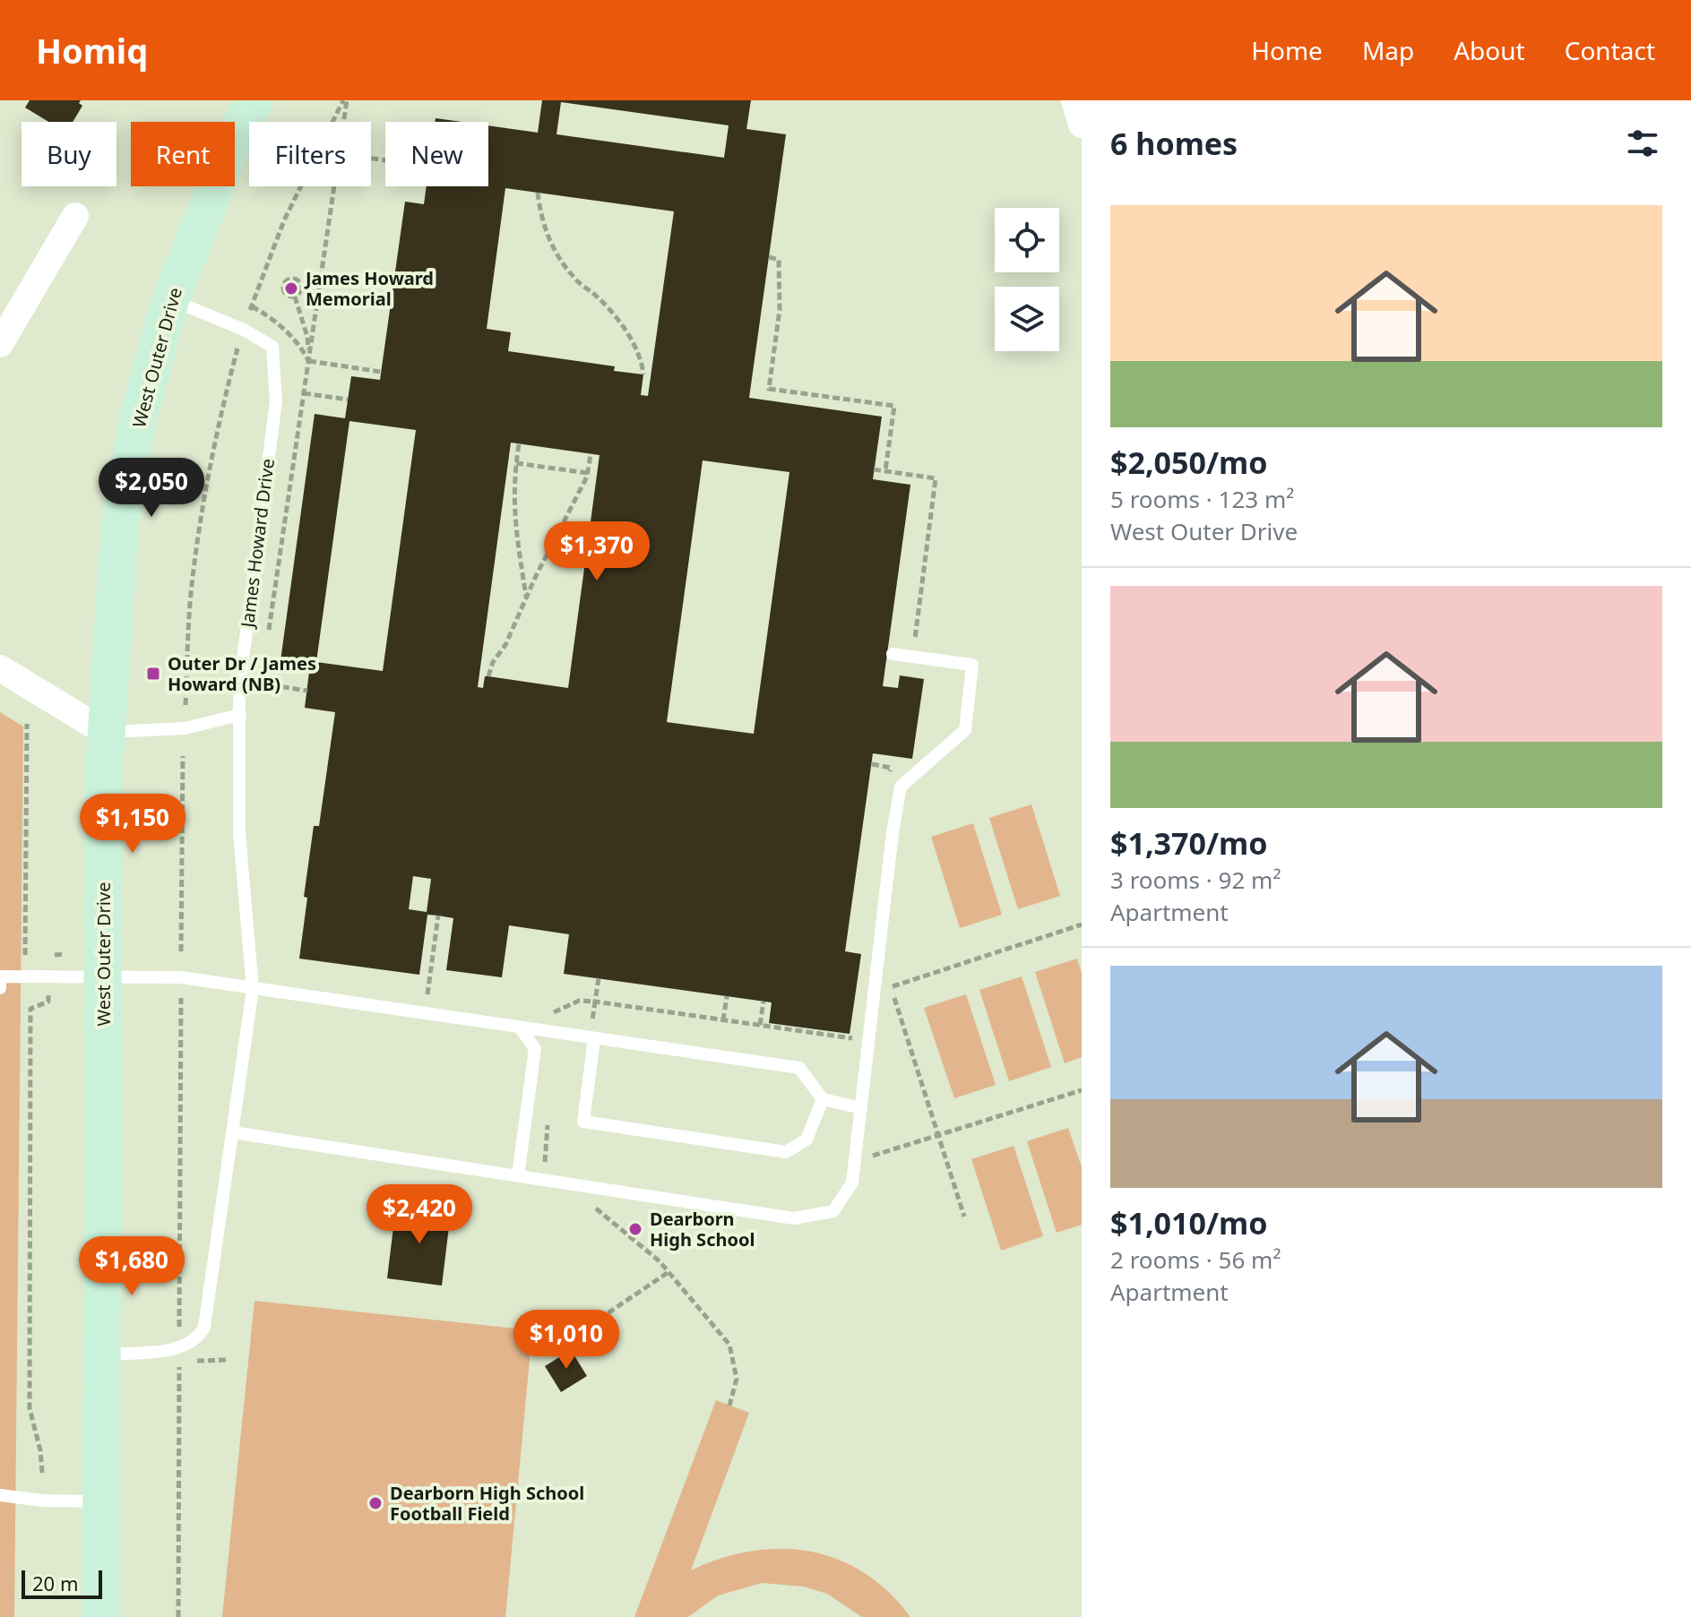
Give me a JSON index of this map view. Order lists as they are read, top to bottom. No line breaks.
{"streets":{"main road":["West Outer Drive"],"lane":["James Howard Drive"]},"crossings":[["West Outer Drive","James Howard Drive"]],"places":{"other":["James Howard Memorial","Dearborn High School","Dearborn High School Football Field"],"transit":["Outer Dr / James Howard (NB)"]},"scale_bar":"20 m","page":{"header":"Homiq","nav":["Home","Map","About","Contact"],"heading":"6 homes","chip":["Buy","Rent","Filters","New"],"list":[{"name":"$2,050/mo","note":"5 rooms · 123 m² · West Outer Drive"},{"name":"$1,370/mo","note":"3 rooms · 92 m² · Apartment"},{"name":"$1,010/mo","note":"2 rooms · 56 m² · Apartment"}],"price":["$2,050","$1,370","$1,150","$2,420","$1,680","$1,010"],"scale":"20 m"}}
